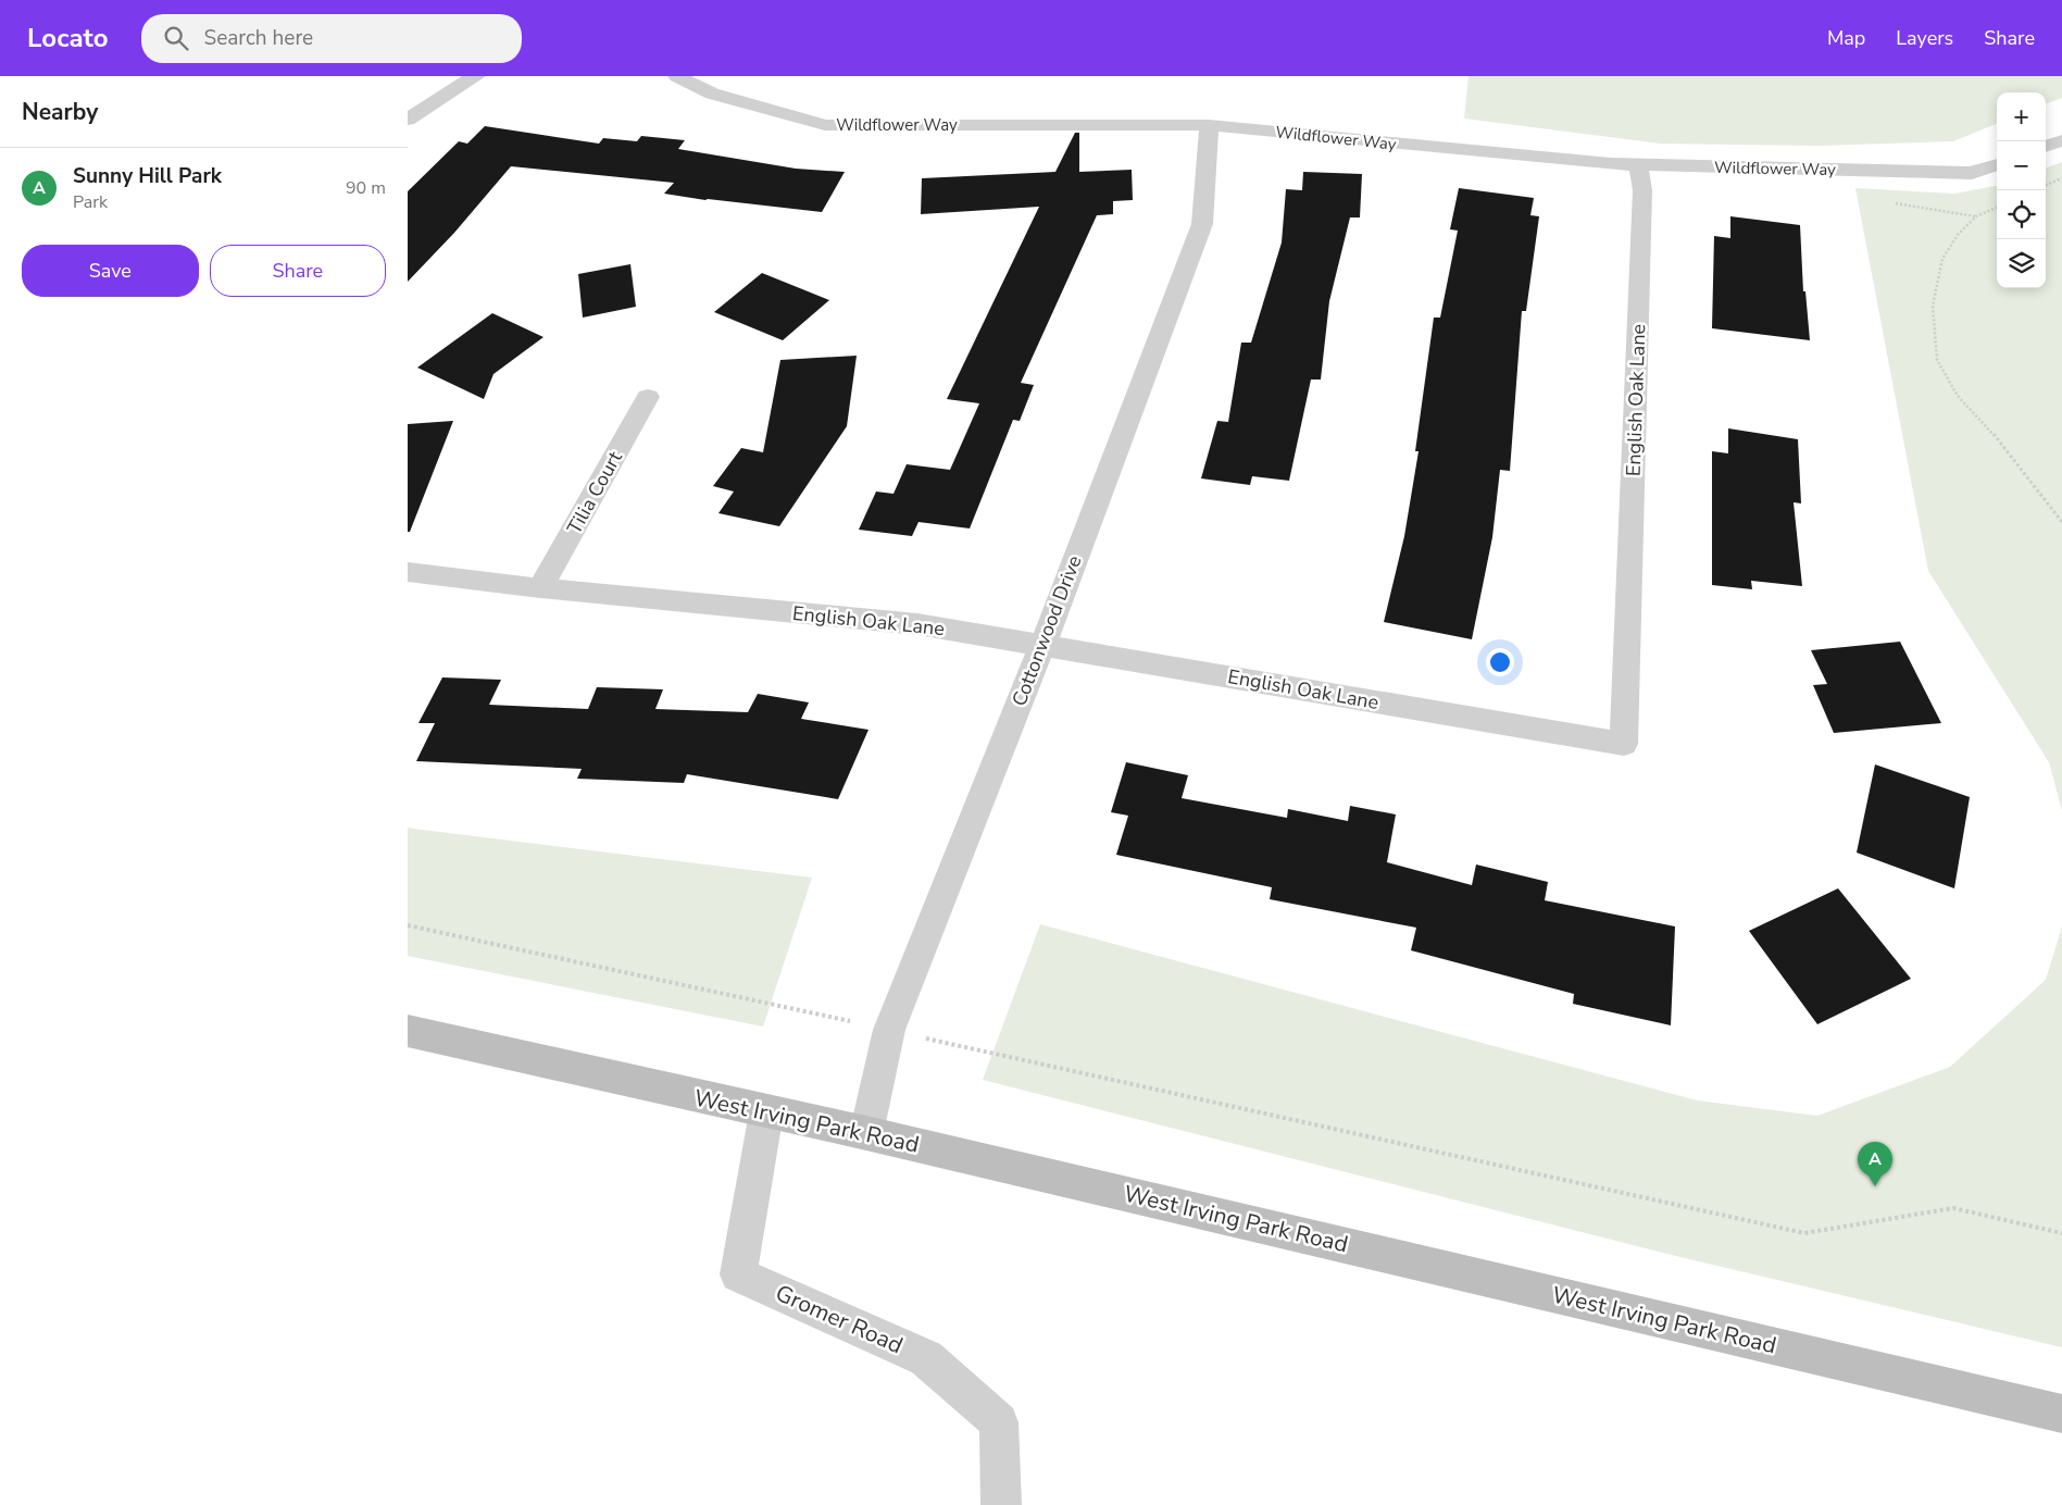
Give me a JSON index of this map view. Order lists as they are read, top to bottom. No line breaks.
{"streets":{"main road":["West Irving Park Road"],"street":["Wildflower Way","English Oak Lane","Tilia Court","Cottonwood Drive","Gromer Road"]},"crossings":[["Wildflower Way","English Oak Lane"],["Wildflower Way","Cottonwood Drive"],["English Oak Lane","Tilia Court"],["English Oak Lane","Cottonwood Drive"],["Cottonwood Drive","West Irving Park Road"],["West Irving Park Road","Gromer Road"]],"page":{"header":"Locato","search":"Search here","nav":["Map","Layers","Share"],"heading":"Nearby","map_buttons":["+","−"],"list":[{"mark":"A","name":"Sunny Hill Park","note":"Park","value":"90 m"}],"buttons":["Save","Share"],"pins":"A"}}
